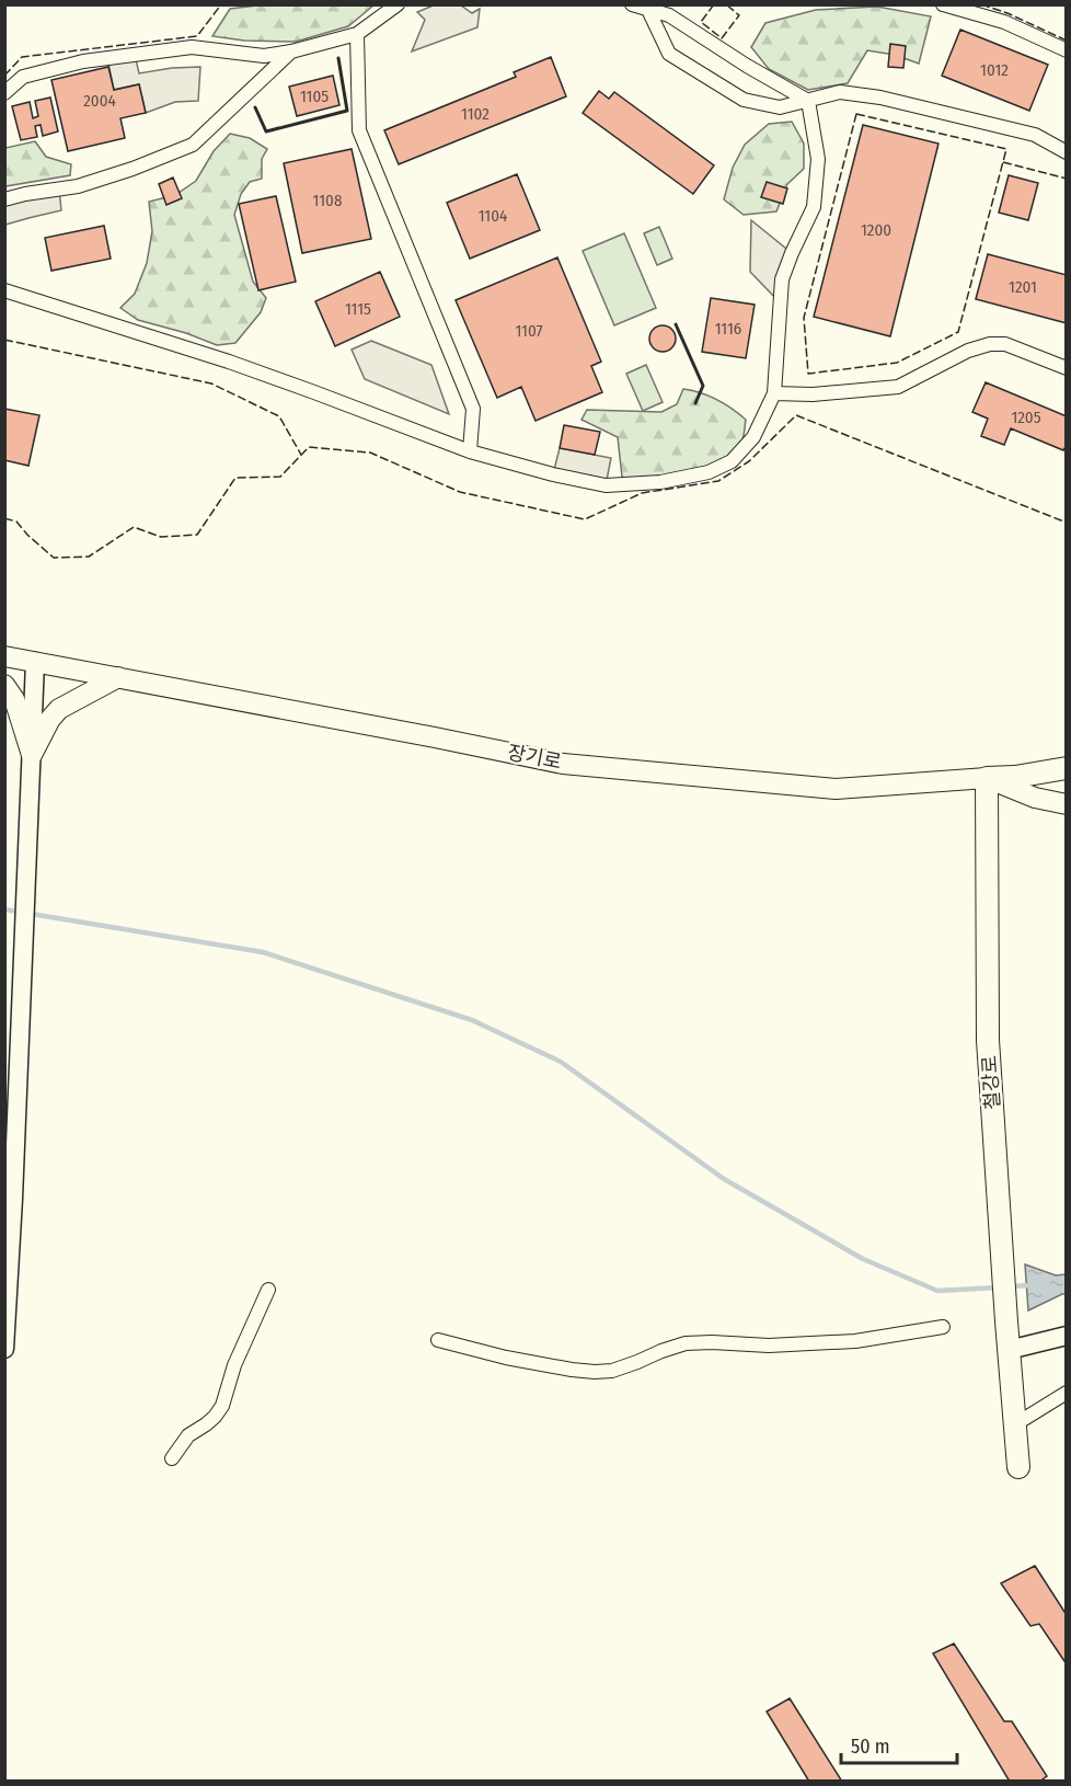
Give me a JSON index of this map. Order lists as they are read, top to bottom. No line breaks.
{"streets":{"main road":["장기로","철강로"]},"crossings":[["장기로","철강로"]],"house_numbers":["1012","1105","2004","1102","1108","1104","1200","1201","1115","1116","1107","1205"],"scale_bar":"50 m"}
